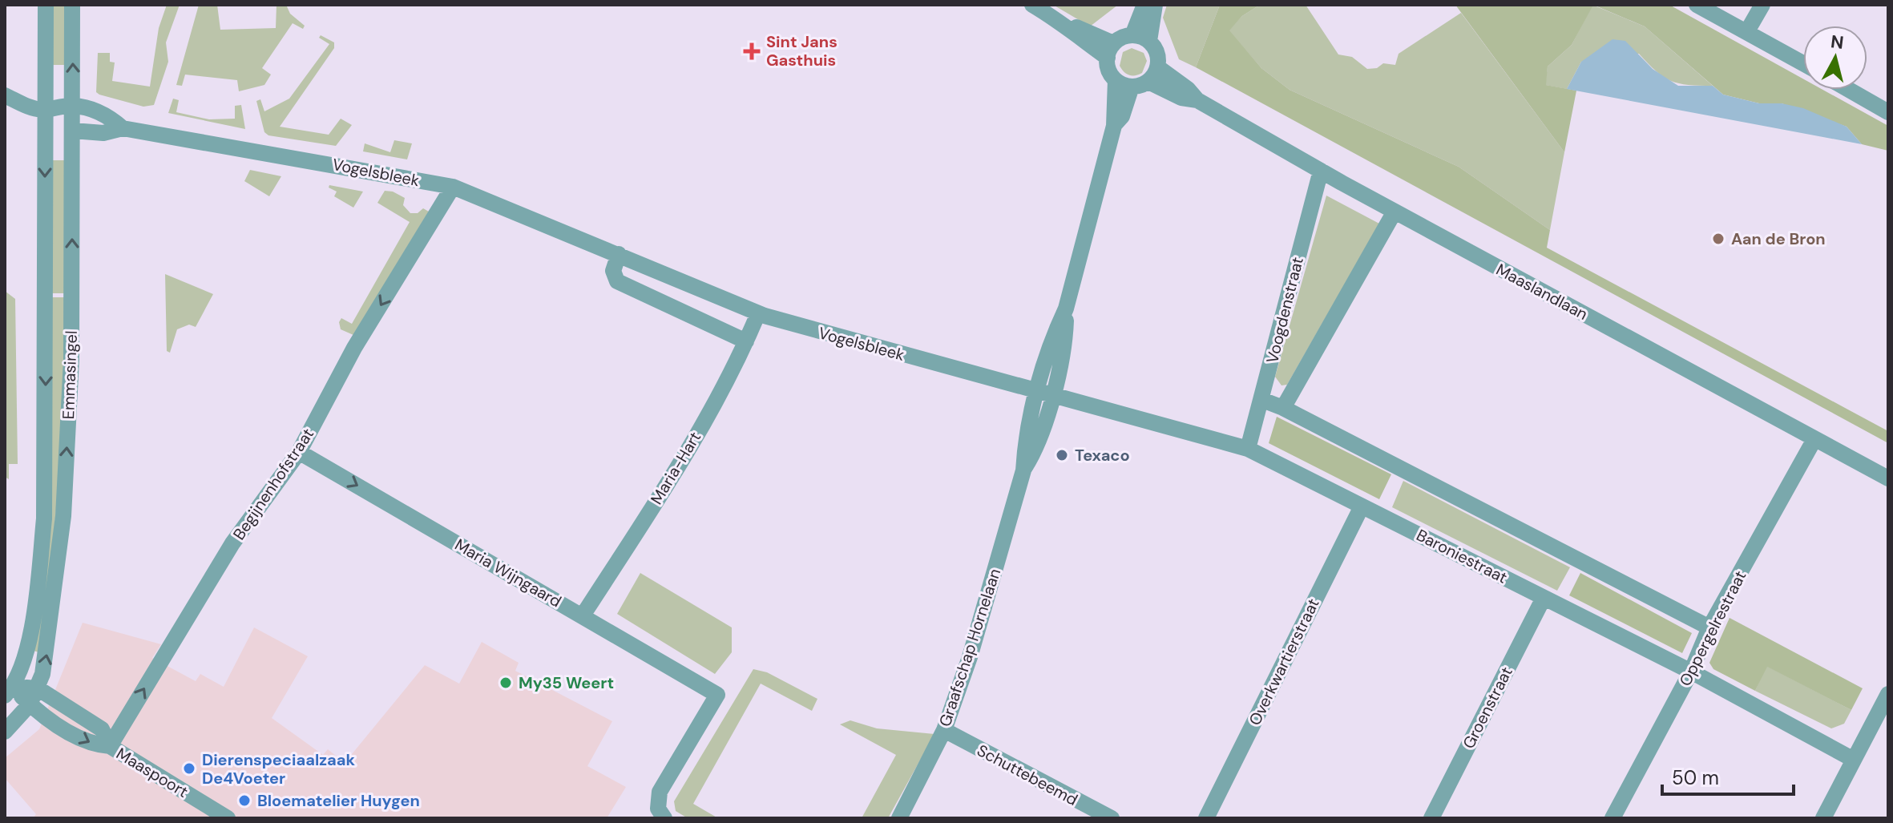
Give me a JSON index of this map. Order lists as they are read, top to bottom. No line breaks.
{"streets":{"street":["Vogelsbleek","Maaslandlaan","Voogdenstraat","Emmasingel","Maria-Hart","Begijnenhofstraat","Baroniestraat","Maria Wijngaard","Oppergelrestraat","Graafschap Hornelaan","Overkwartierstraat","Groenstraat","Maaspoort","Schuttebeemd"]},"crossings":[["Vogelsbleek","Emmasingel"],["Vogelsbleek","Maria-Hart"],["Vogelsbleek","Begijnenhofstraat"],["Vogelsbleek","Baroniestraat"],["Vogelsbleek","Graafschap Hornelaan"],["Maaslandlaan","Voogdenstraat"],["Maaslandlaan","Oppergelrestraat"],["Maaslandlaan","Graafschap Hornelaan"],["Voogdenstraat","Baroniestraat"],["Emmasingel","Maaspoort"],["Maria-Hart","Maria Wijngaard"],["Begijnenhofstraat","Maria Wijngaard"],["Begijnenhofstraat","Maaspoort"],["Baroniestraat","Oppergelrestraat"],["Baroniestraat","Graafschap Hornelaan"],["Baroniestraat","Overkwartierstraat"],["Baroniestraat","Groenstraat"],["Graafschap Hornelaan","Schuttebeemd"]],"one_way":["Maria Wijngaard"],"places":{"health":["Sint Jans Gasthuis"],"other":["Aan de Bron","Texaco","My35 Weert","Dierenspeciaalzaak De4Voeter","Bloematelier Huygen"]},"scale_bar":"50 m","north":"top"}
